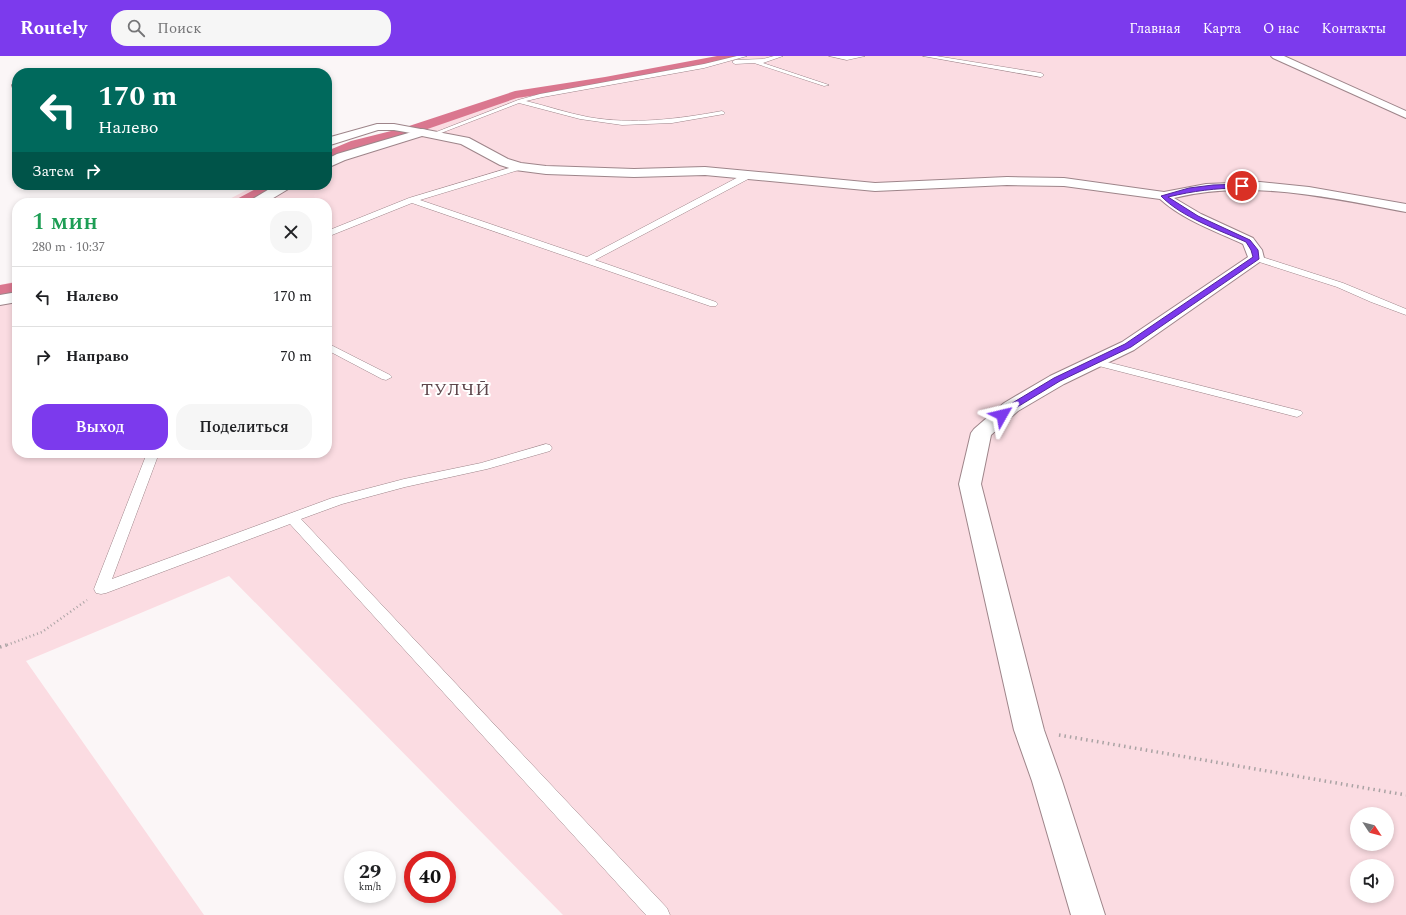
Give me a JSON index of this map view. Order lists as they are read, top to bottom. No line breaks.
{"districts":["ТУЛЧӢ"],"north":"bottom right","page":{"header":"Routely","search":"Поиск","nav":["Главная","Карта","О нас","Контакты"],"turn":["170 m","Налево"],"then":"Затем","heading":["1 мин","280 m · 10:37"],"list":[{"name":"Налево","value":"170 m"},{"name":"Направо","value":"70 m"}],"buttons":["Выход","Поделиться"],"speed":"29 km/h","limit":"40"}}
